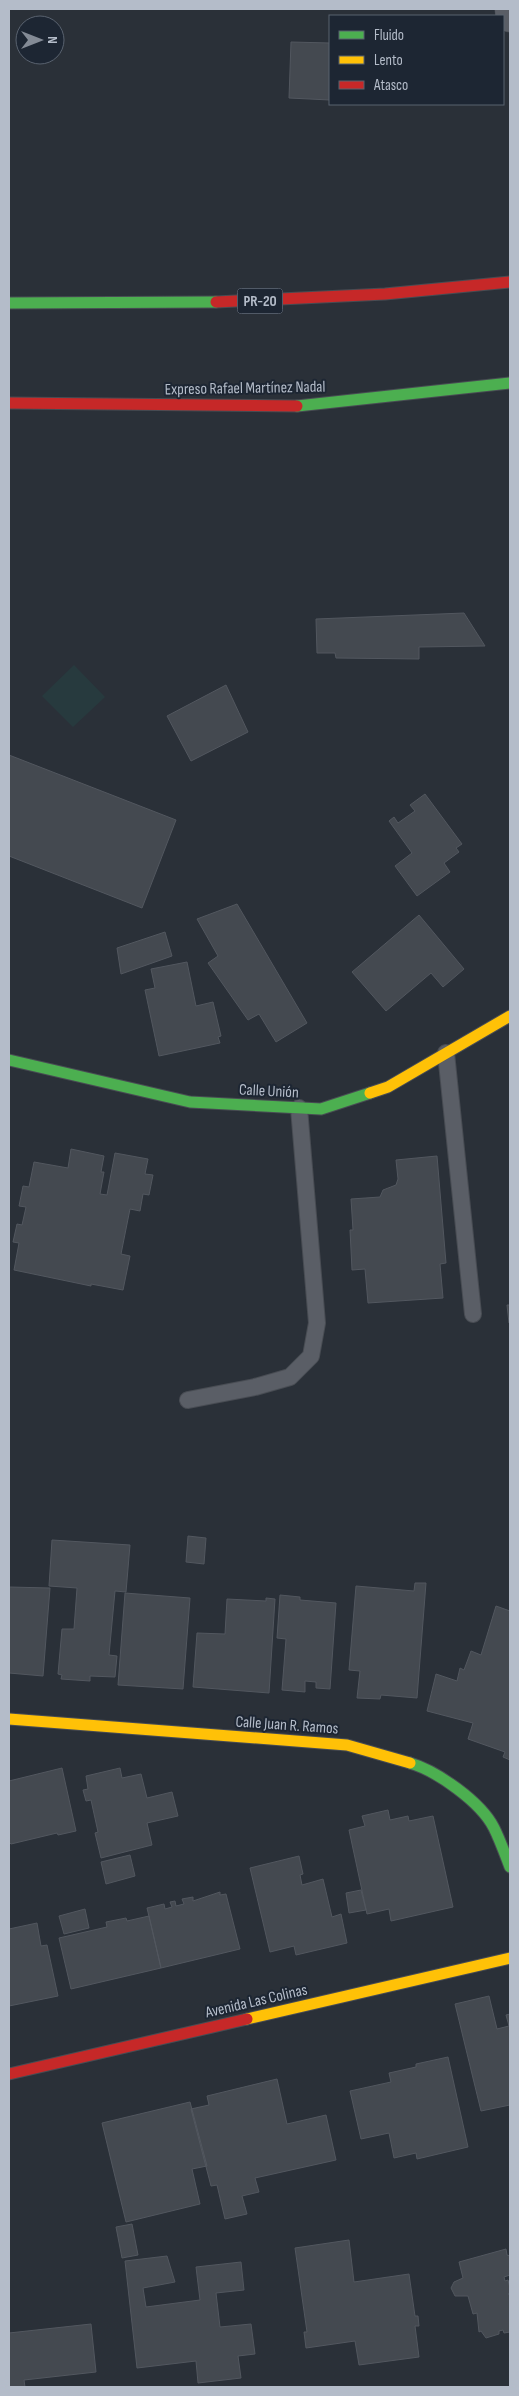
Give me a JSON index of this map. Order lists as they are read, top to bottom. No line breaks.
{"streets":{"main road":["PR-20","Expreso Rafael Martínez Nadal","Calle Unión","Calle Juan R. Ramos","Avenida Las Colinas"]},"legend":["Fluido","Lento","Atasco"],"north":"right"}
